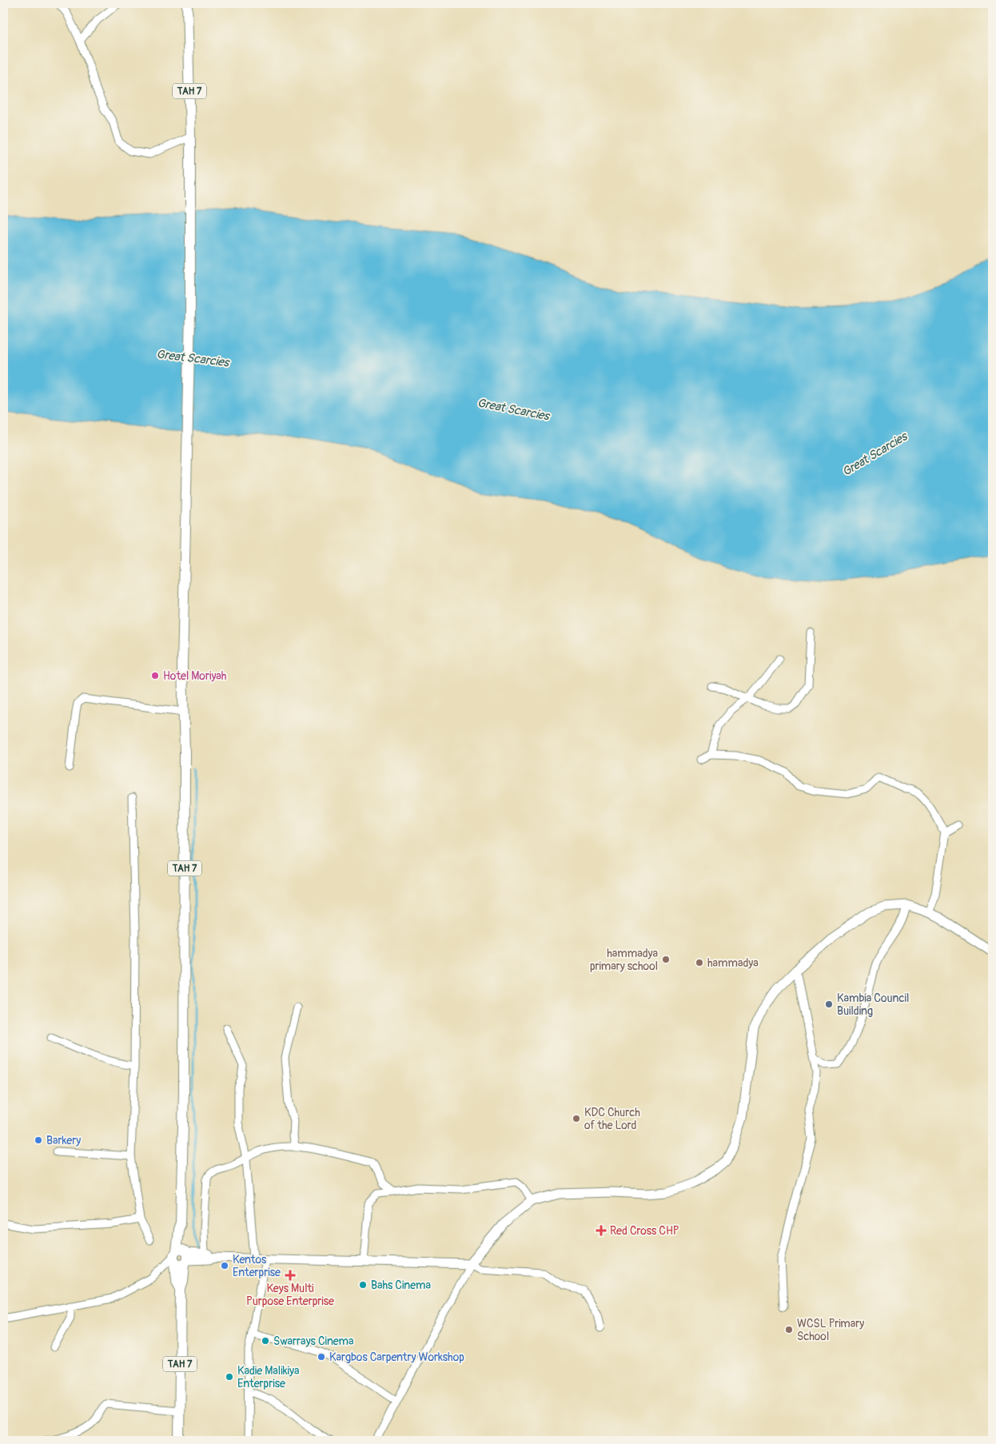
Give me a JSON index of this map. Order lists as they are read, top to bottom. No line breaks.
{"streets":{"highway":["TAH 7"]},"water":["Great Scarcies"],"places":{"other":["Hotel Moriyah","hammadya primary school","hammadya","Kambia Council Building","KDC Church of the Lord","Barkery","Kentos Enterprise","Bahs Cinema","WCSL Primary School","Swarrays Cinema","Kargbos Carpentry Workshop","Kadie Malikiya Enterprise"],"health":["Red Cross CHP","Keys Multi Purpose Enterprise"]}}
